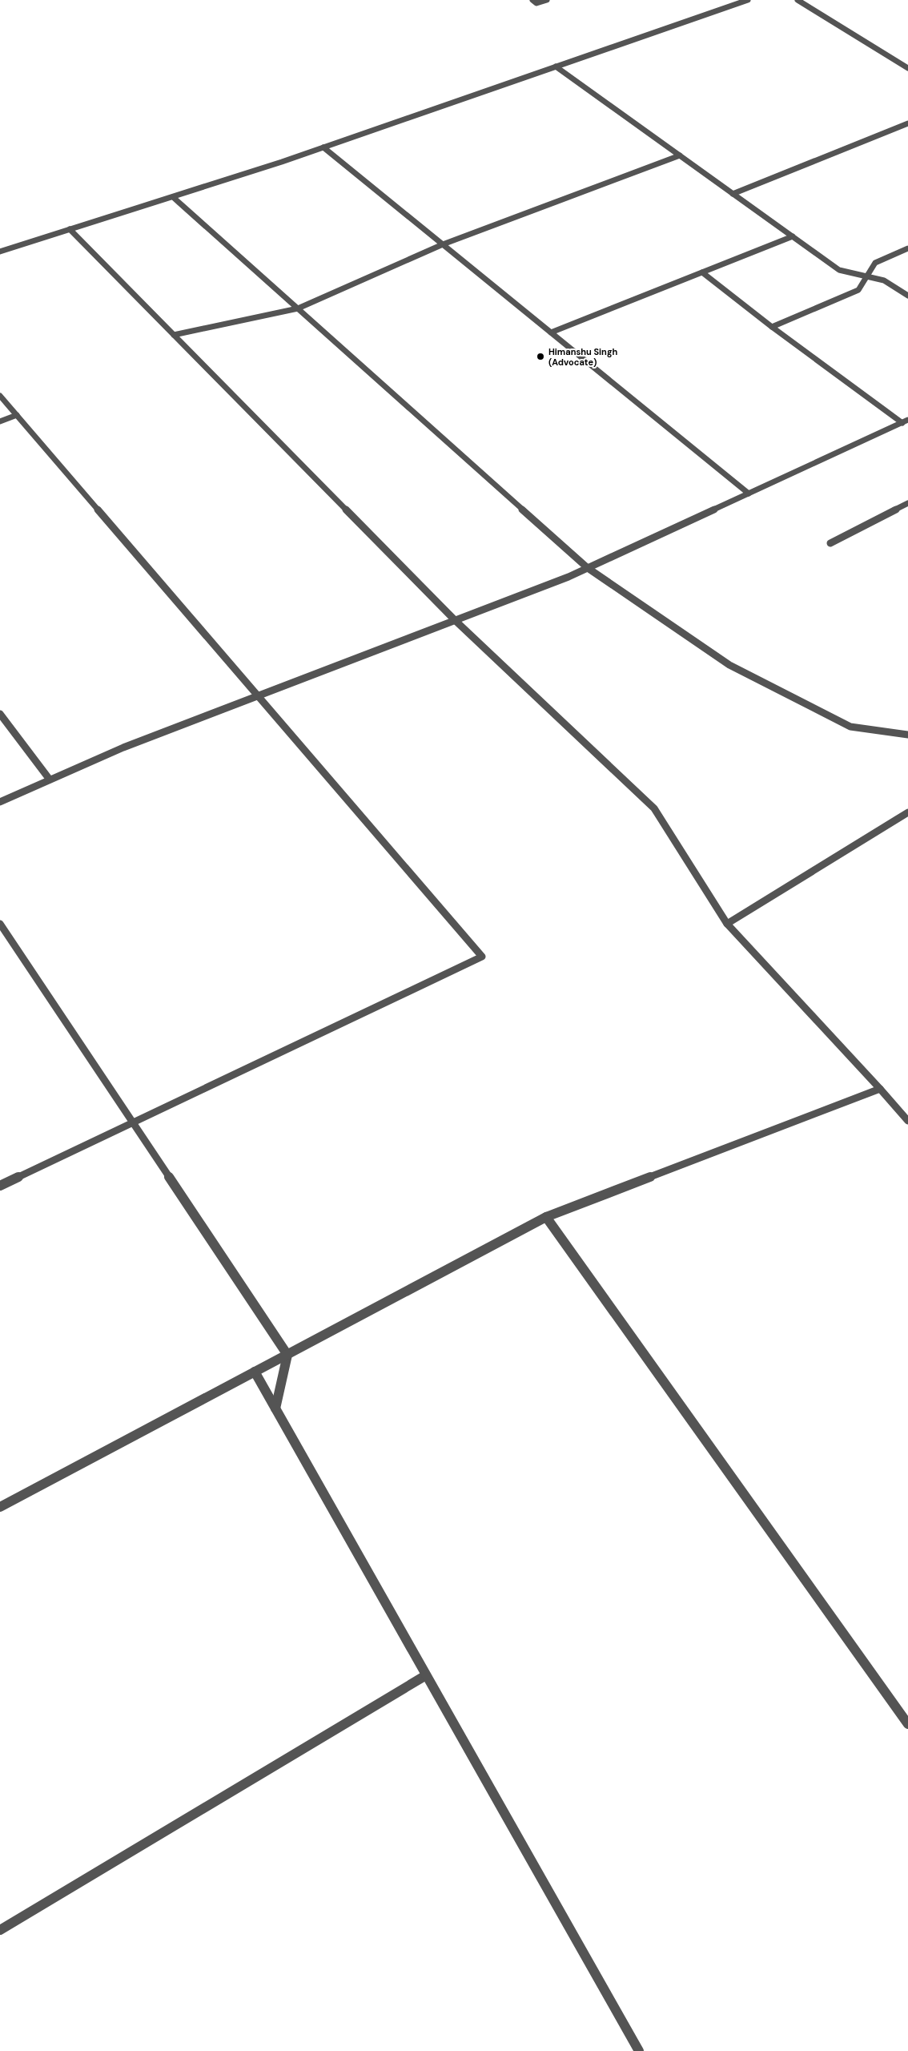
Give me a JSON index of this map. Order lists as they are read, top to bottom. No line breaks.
{"places":["Himanshu Singh (Advocate)"]}
